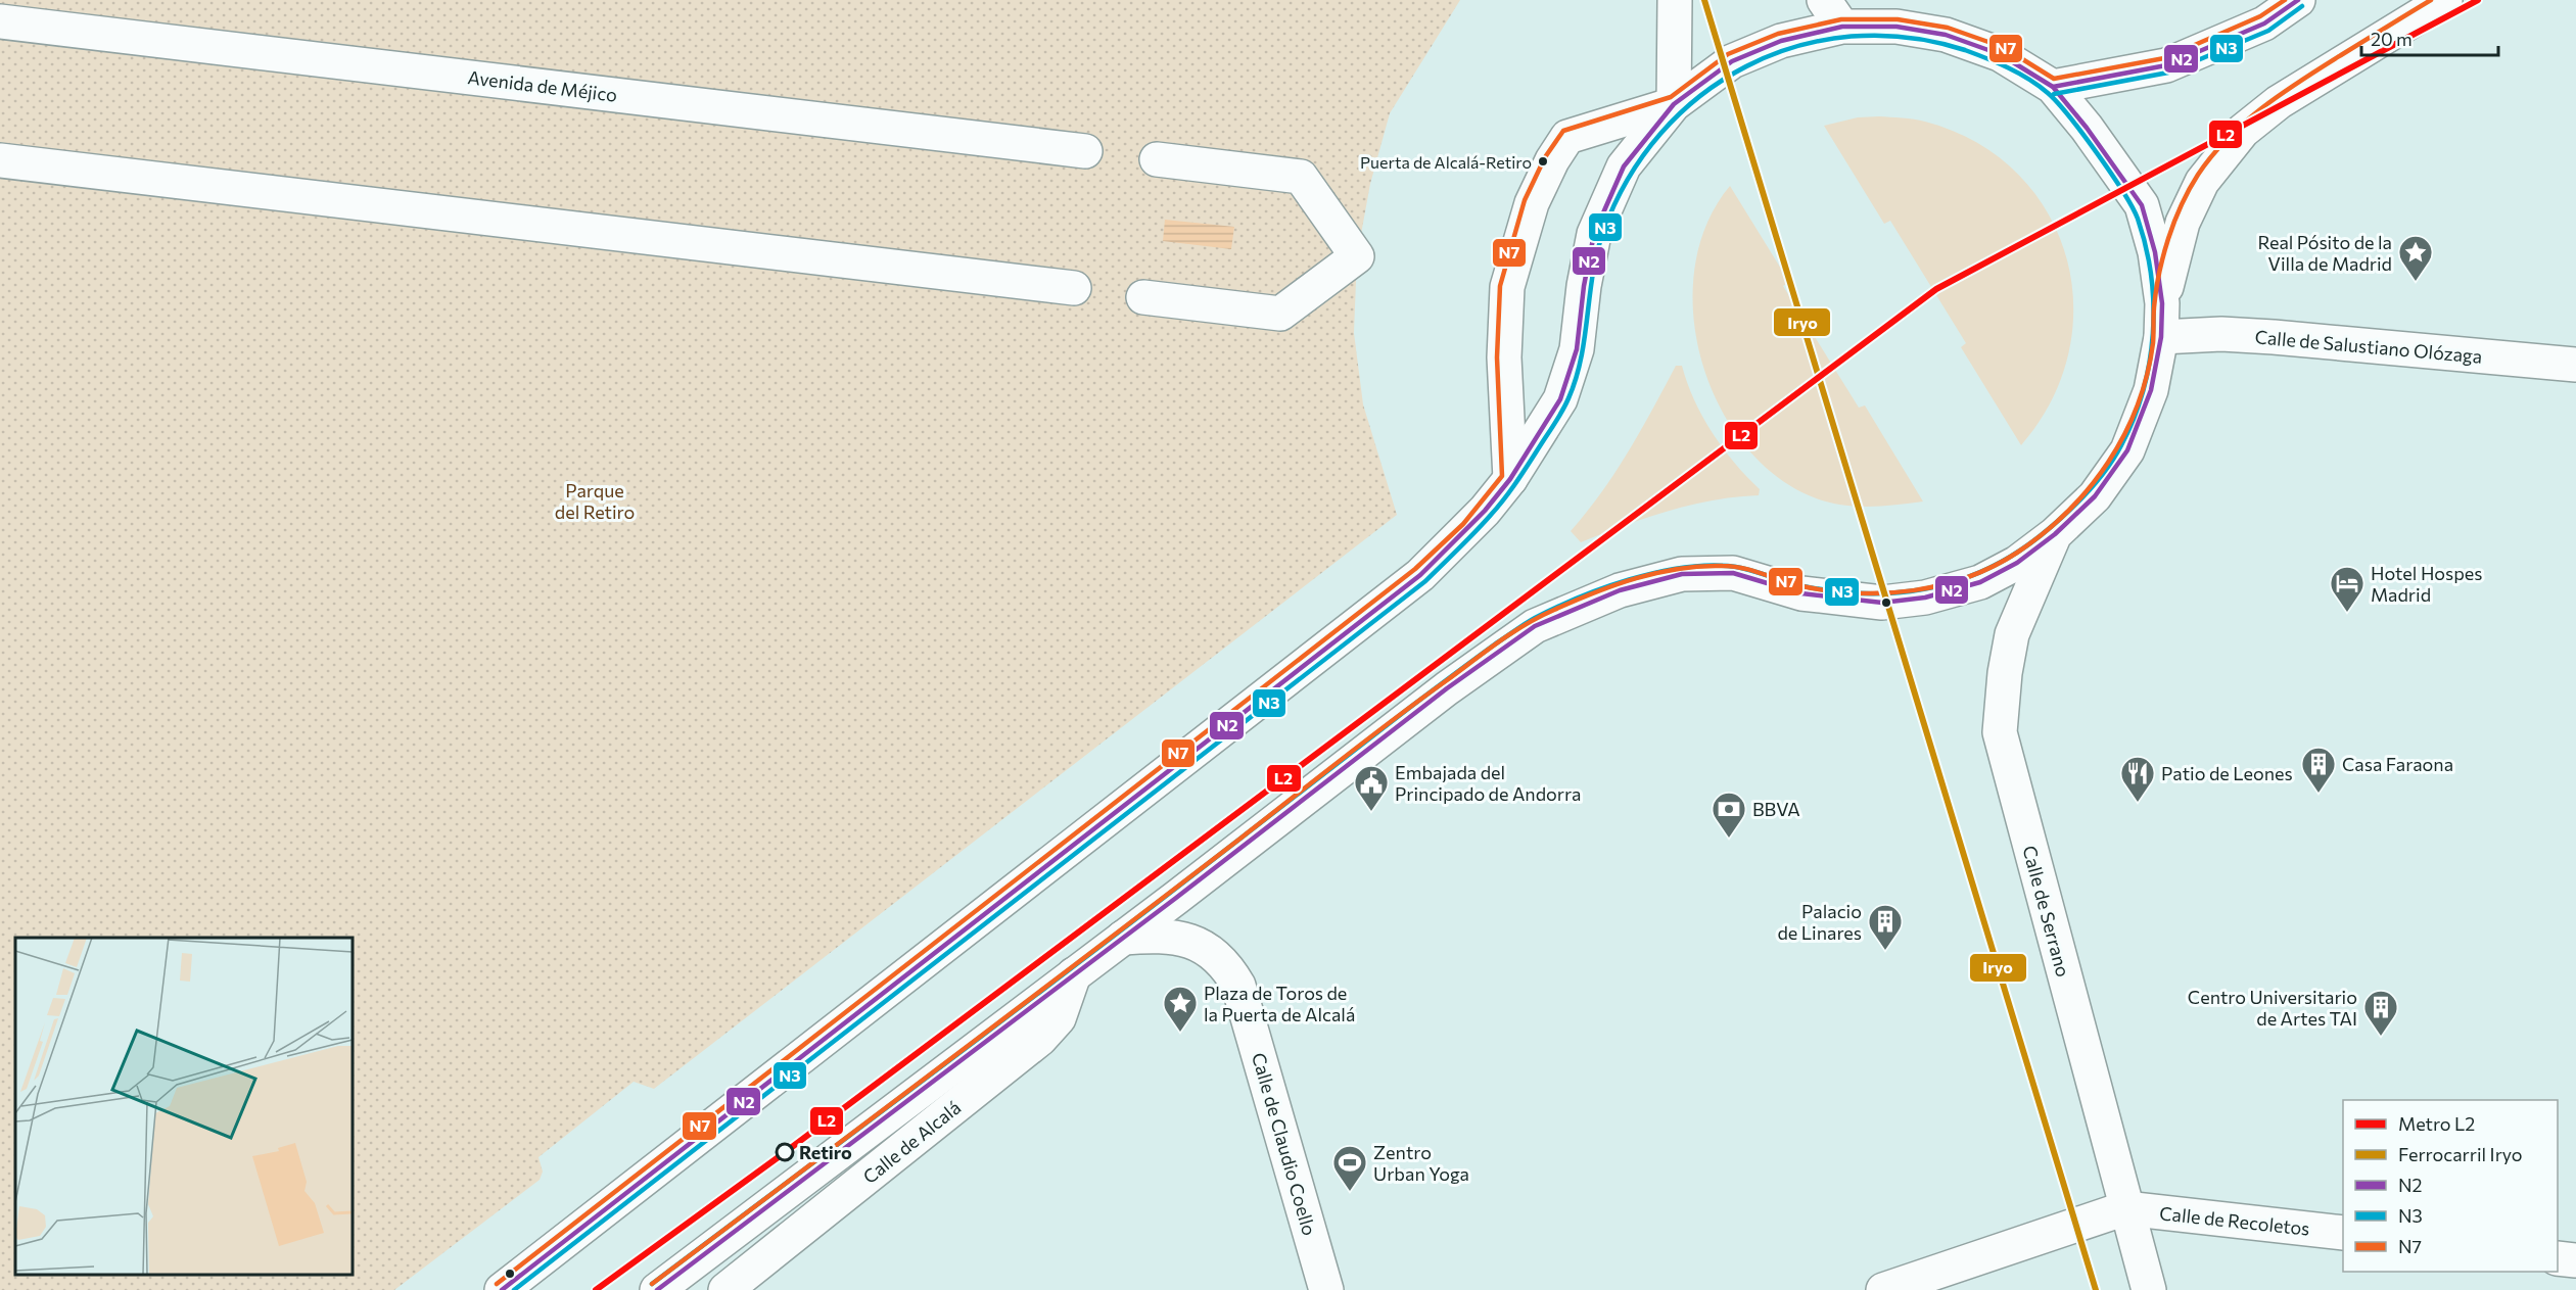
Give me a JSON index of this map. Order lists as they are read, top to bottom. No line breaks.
{"streets":{"main road":["Avenida de Méjico","Calle de Salustiano Olózaga","Calle de Serrano","Calle de Alcalá","Calle de Claudio Coello","Calle de Recoletos"]},"crossings":[["Calle de Salustiano Olózaga","Calle de Alcalá"],["Calle de Serrano","Calle de Alcalá"],["Calle de Serrano","Calle de Recoletos"],["Calle de Alcalá","Calle de Claudio Coello"]],"parks":["Parque del Retiro"],"places":{"other":["Puerta de Alcalá-Retiro","Retiro"],"place":["Real Pósito de la Villa de Madrid","Plaza de Toros de la Puerta de Alcalá"],"hotel":["Hotel Hospes Madrid"],"building":["Casa Faraona","Palacio de Linares","Centro Universitario de Artes TAI"],"restaurant":["Patio de Leones"],"public building":["Embajada del Principado de Andorra"],"bank":["BBVA"],"sports":["Zentro Urban Yoga"]},"lines":["metro line L2","rail line Iryo","transit line N2","transit line N7","transit line N3"],"legend":["Metro L2","Ferrocarril Iryo","N2","N3","N7"],"scale_bar":"20 m"}
